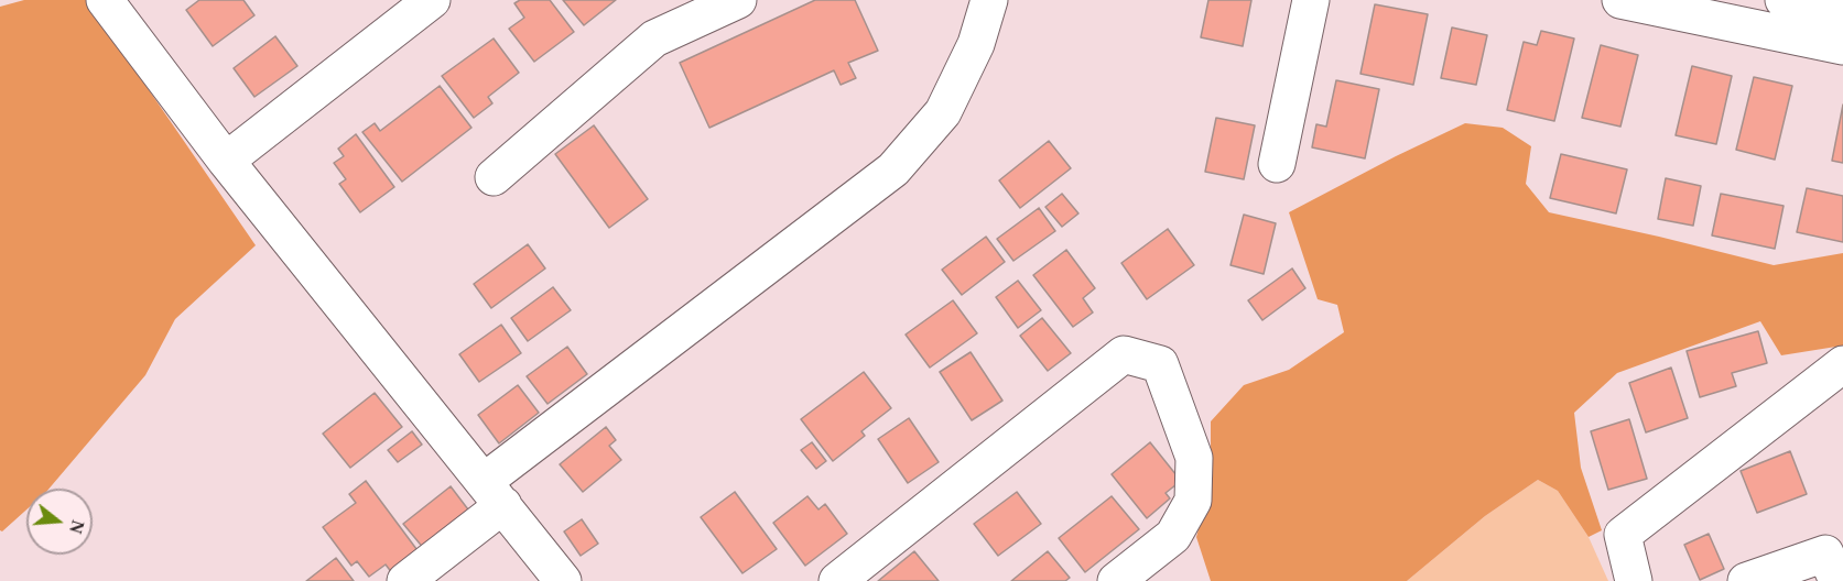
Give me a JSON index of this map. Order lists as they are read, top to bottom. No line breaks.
{"north":"right"}
